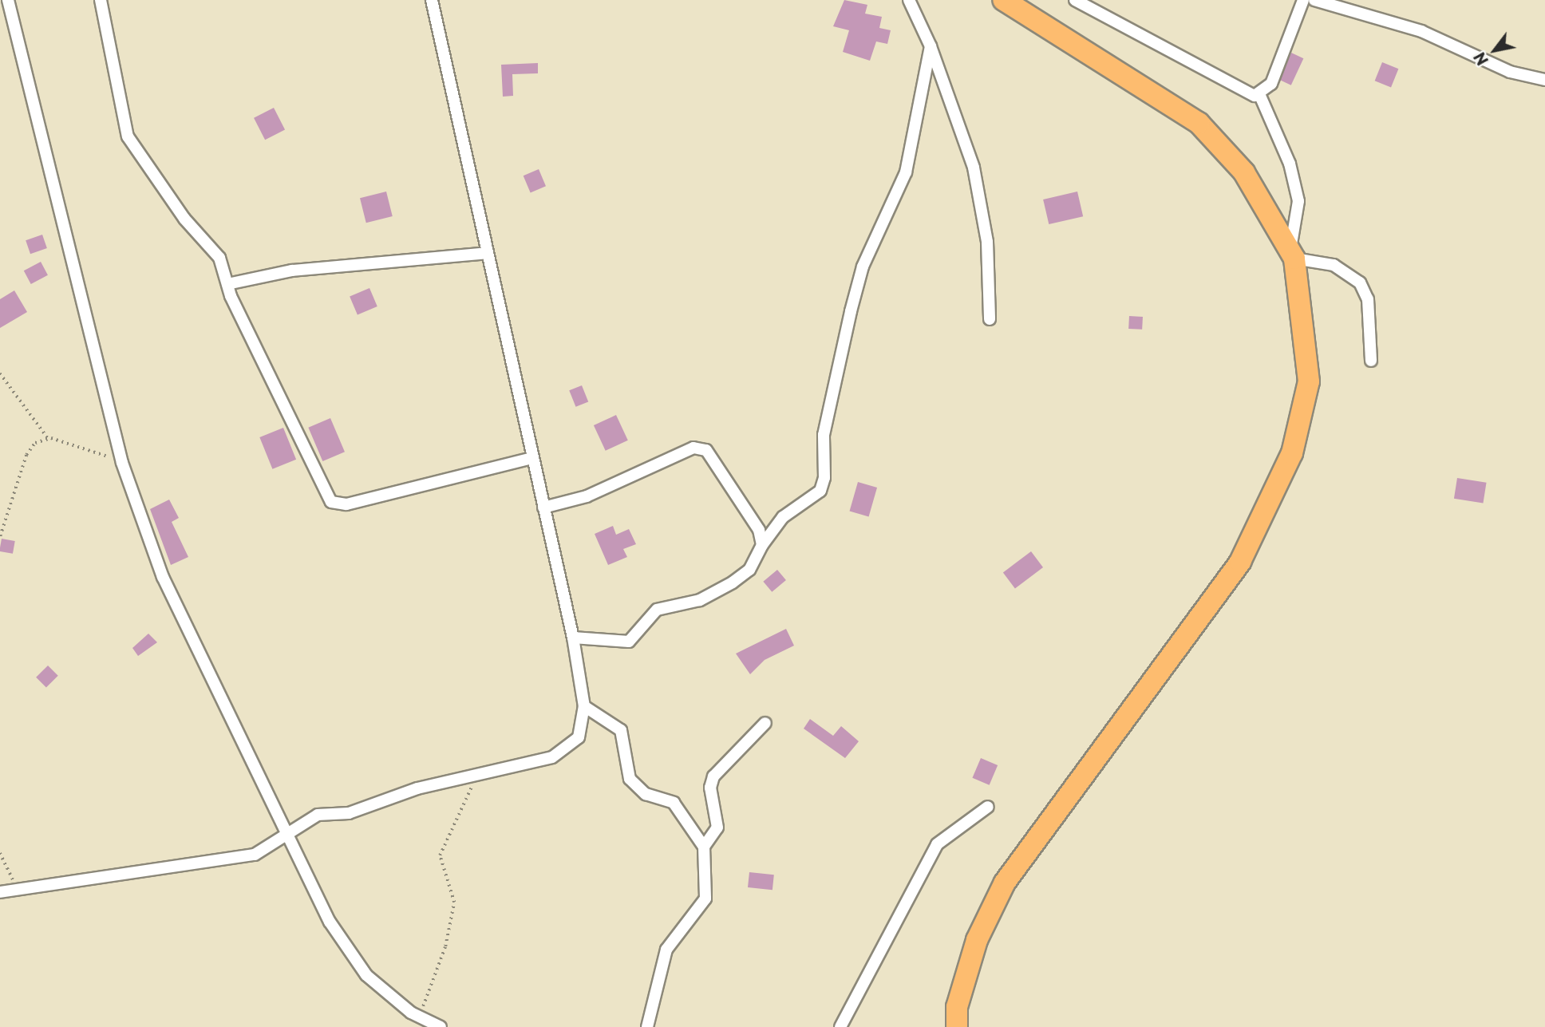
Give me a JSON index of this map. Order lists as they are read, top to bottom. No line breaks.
{"north":"bottom left"}
